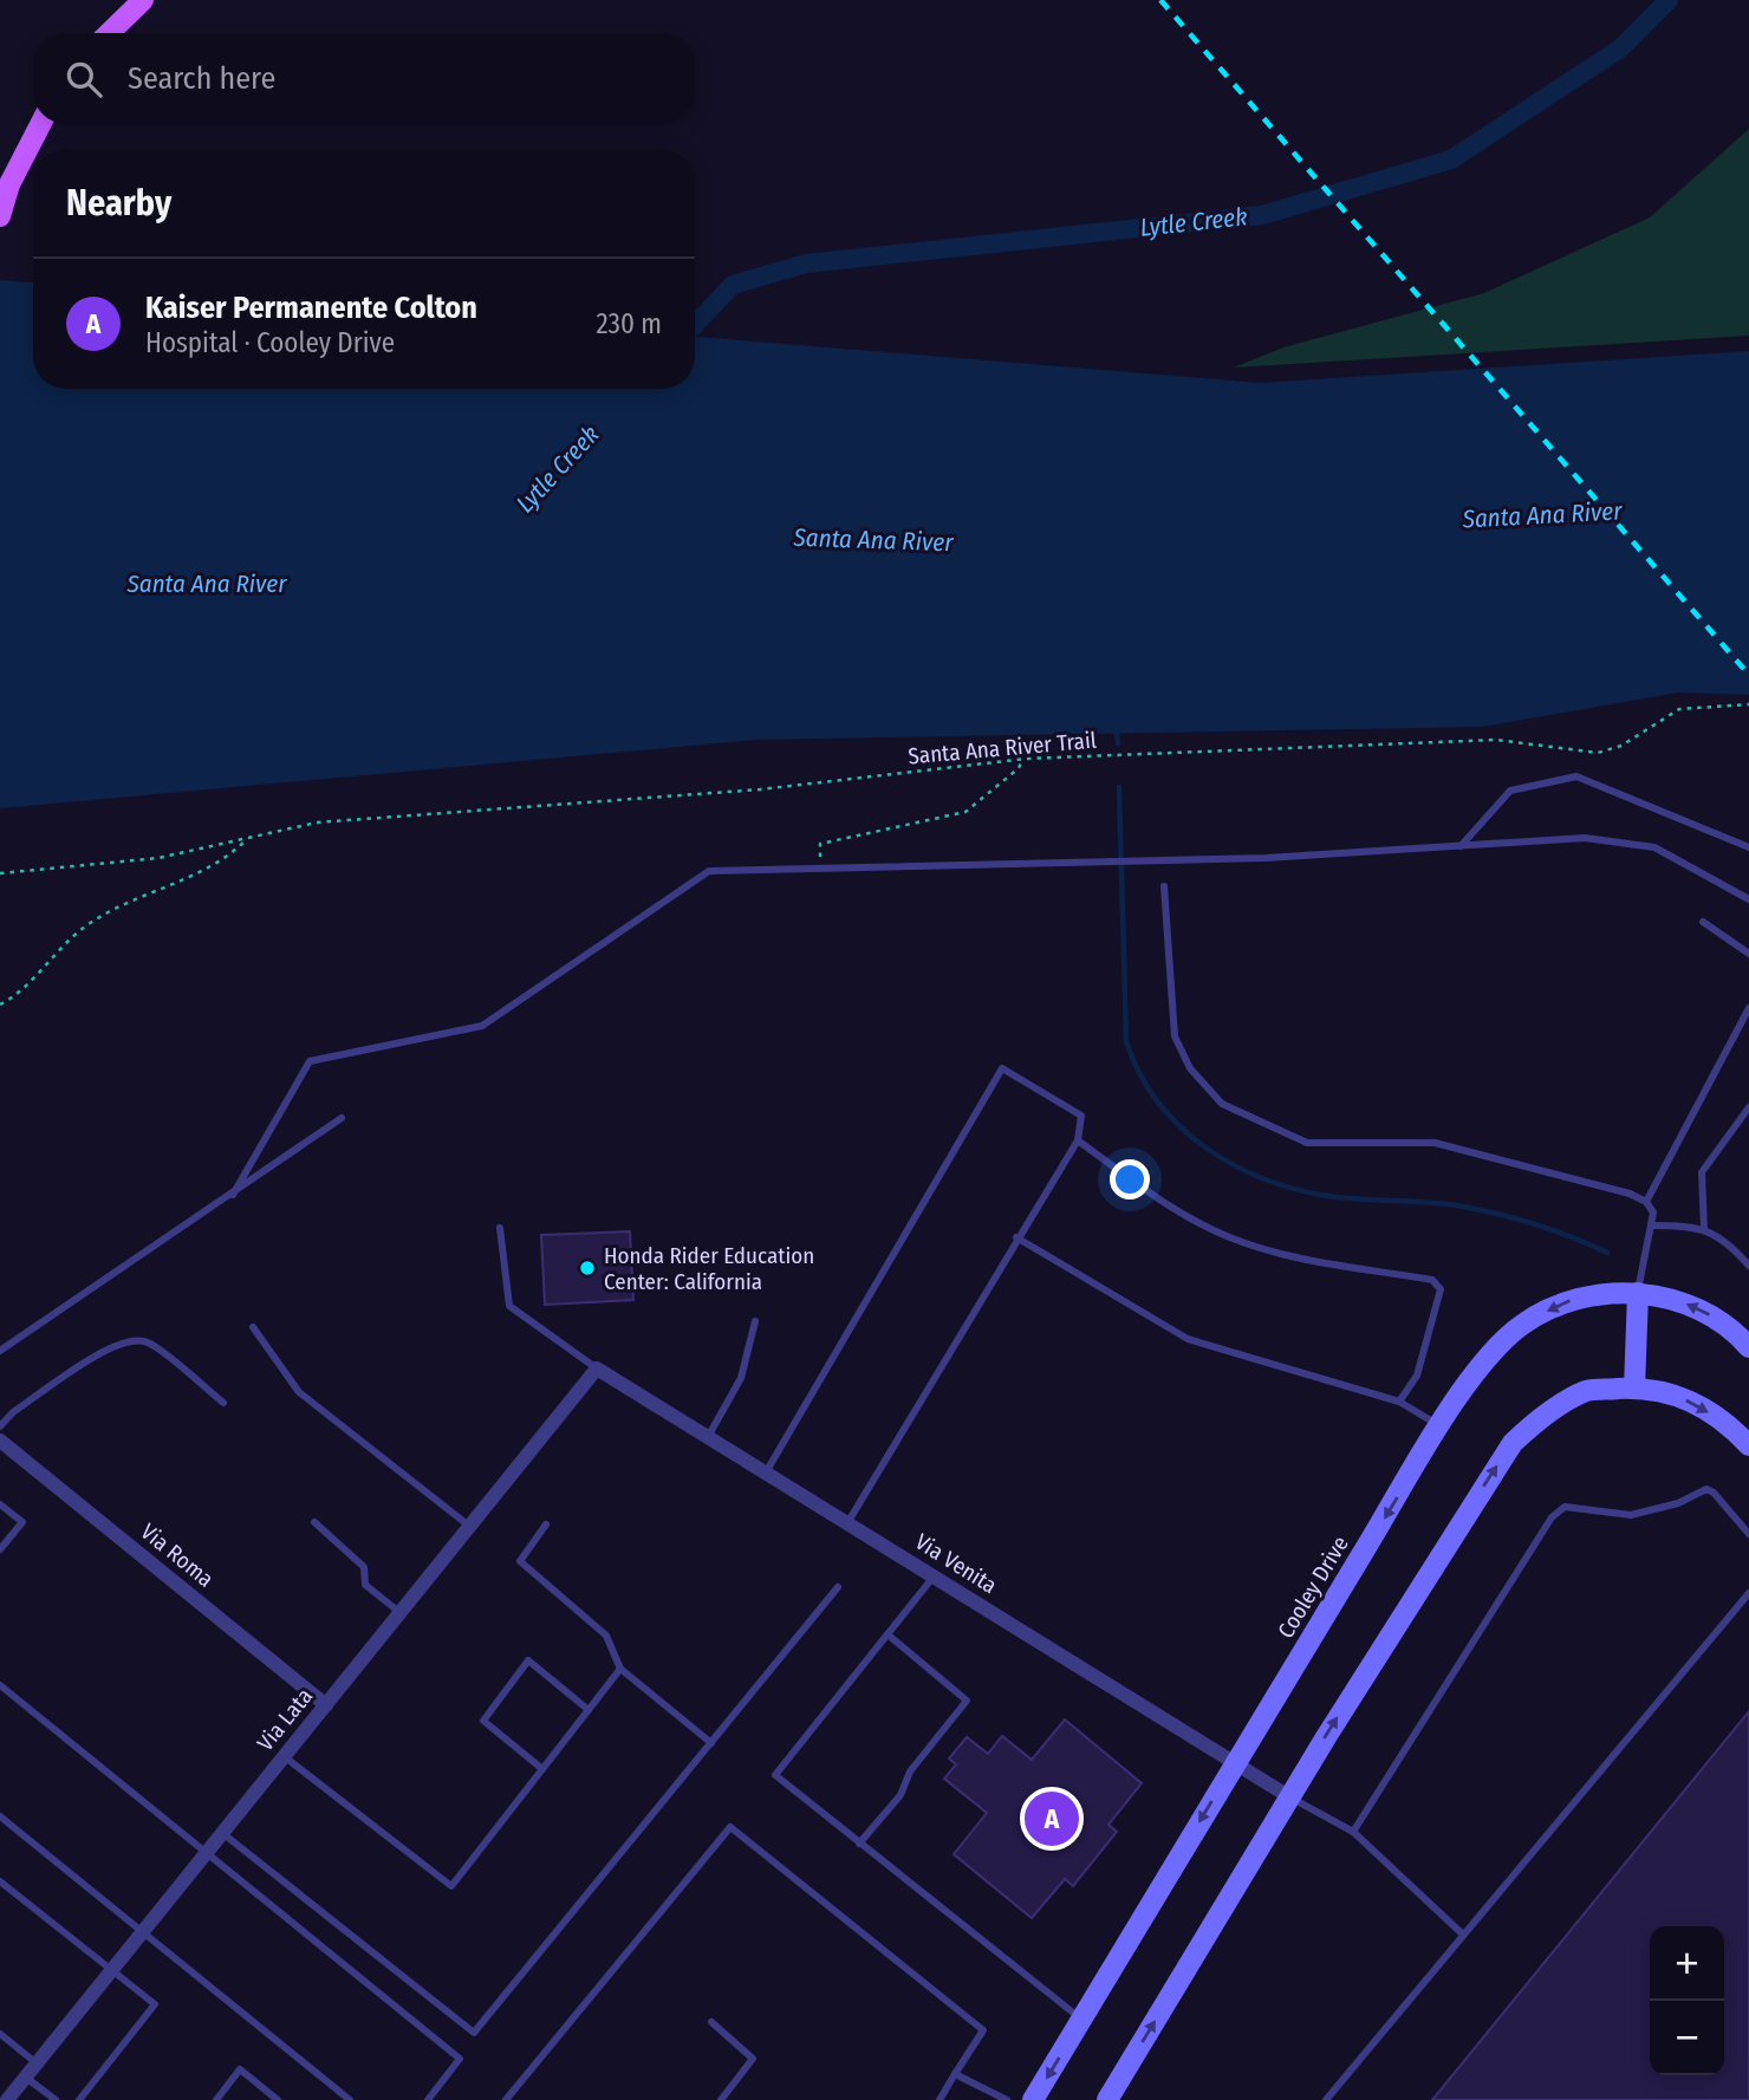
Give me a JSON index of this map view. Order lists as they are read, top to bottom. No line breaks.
{"streets":{"street":["Via Roma","Via Venita","Cooley Drive","Via Lata"],"path":["Santa Ana River Trail"]},"crossings":[["Via Roma","Via Lata"],["Via Venita","Cooley Drive"],["Via Venita","Via Lata"]],"water":["Lytle Creek","Santa Ana River"],"places":["Honda Rider Education Center: California"],"page":{"search":"Search here","heading":"Nearby","list":[{"mark":"A","name":"Kaiser Permanente Colton","note":"Hospital · Cooley Drive","value":"230 m"}],"pins":"A","map_buttons":["+","−"]}}
